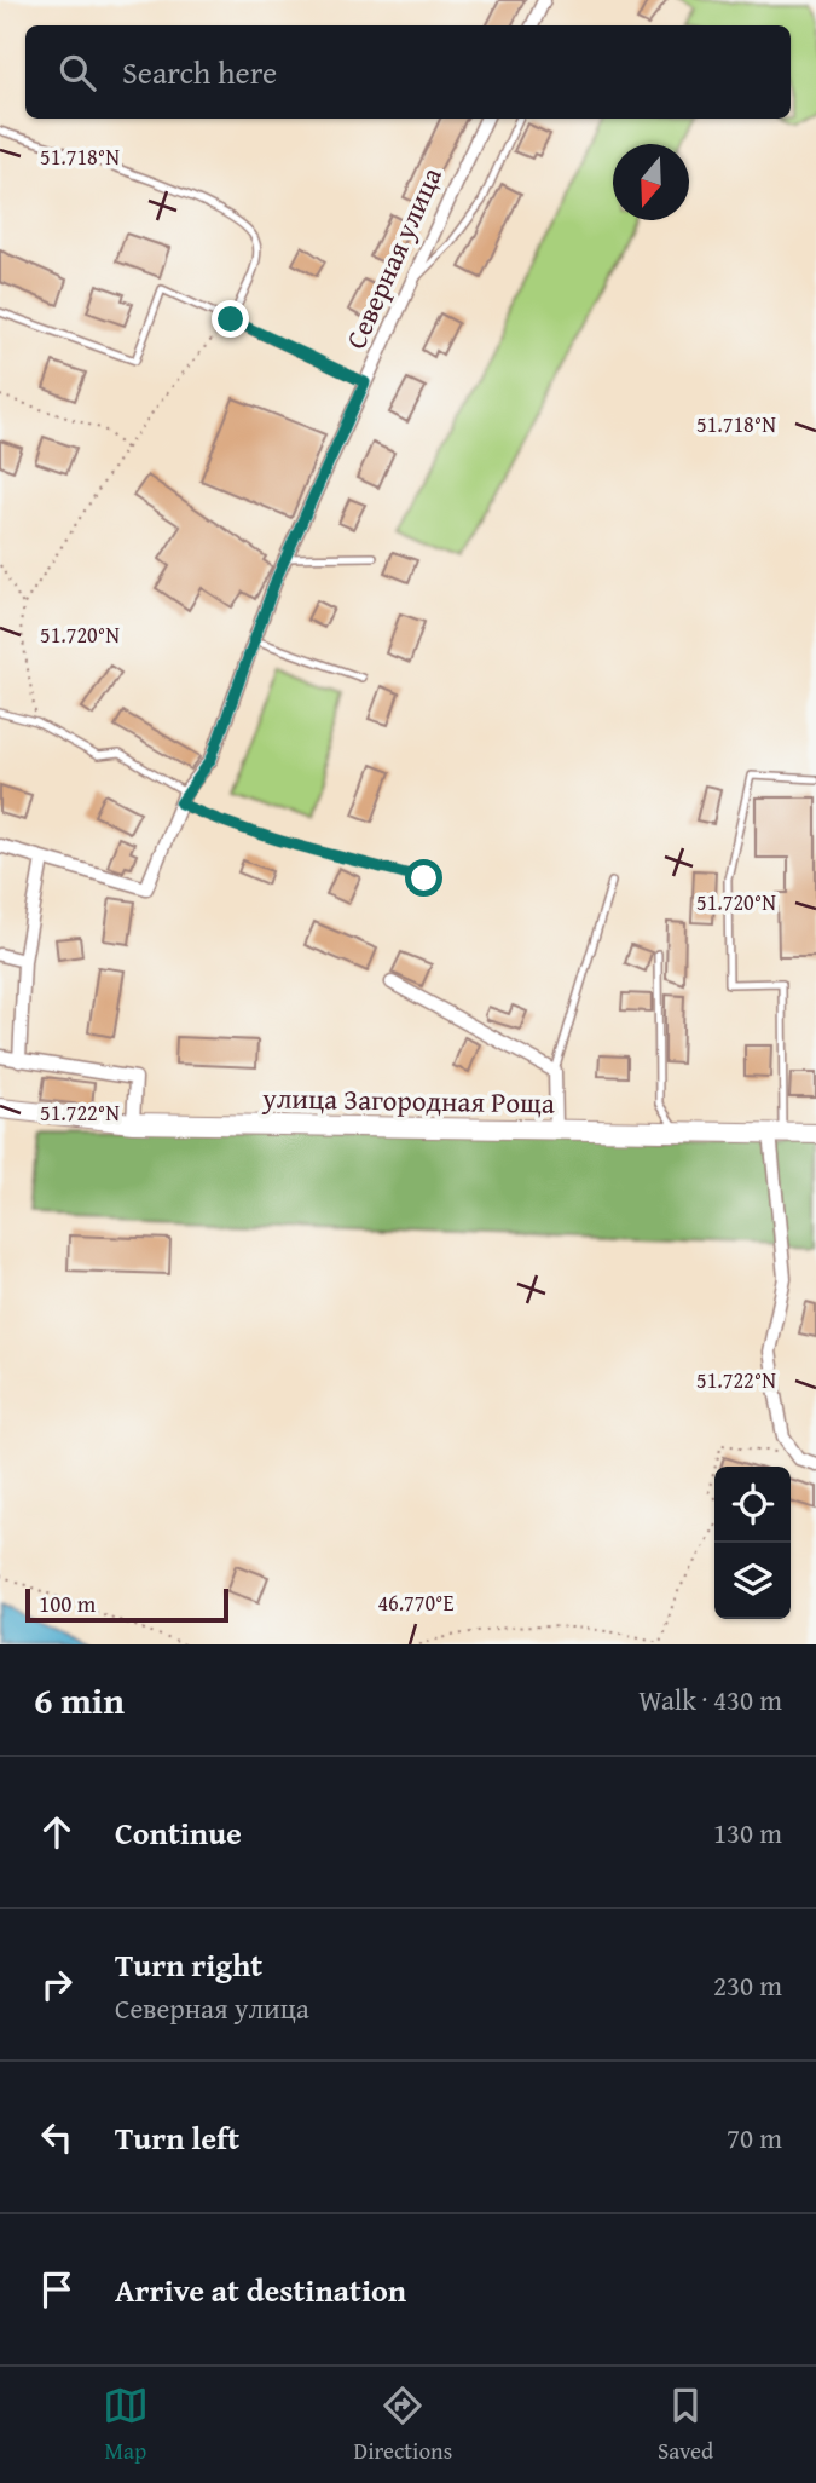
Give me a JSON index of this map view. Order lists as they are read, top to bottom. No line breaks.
{"streets":{"street":["Северная улица","улица Загородная Роща"]},"scale_bar":"100 m","north":"bottom","page":{"search":"Search here","scale":"100 m","heading":["6 min","Walk · 430 m"],"list":[["Continue","130 m"],["Turn right","Северная улица","230 m"],["Turn left","70 m"],"Arrive at destination"],"nav":["Map","Directions","Saved"]},"coordinates":["51.718°N","51.720°N","51.722°N","46.770°E"]}
